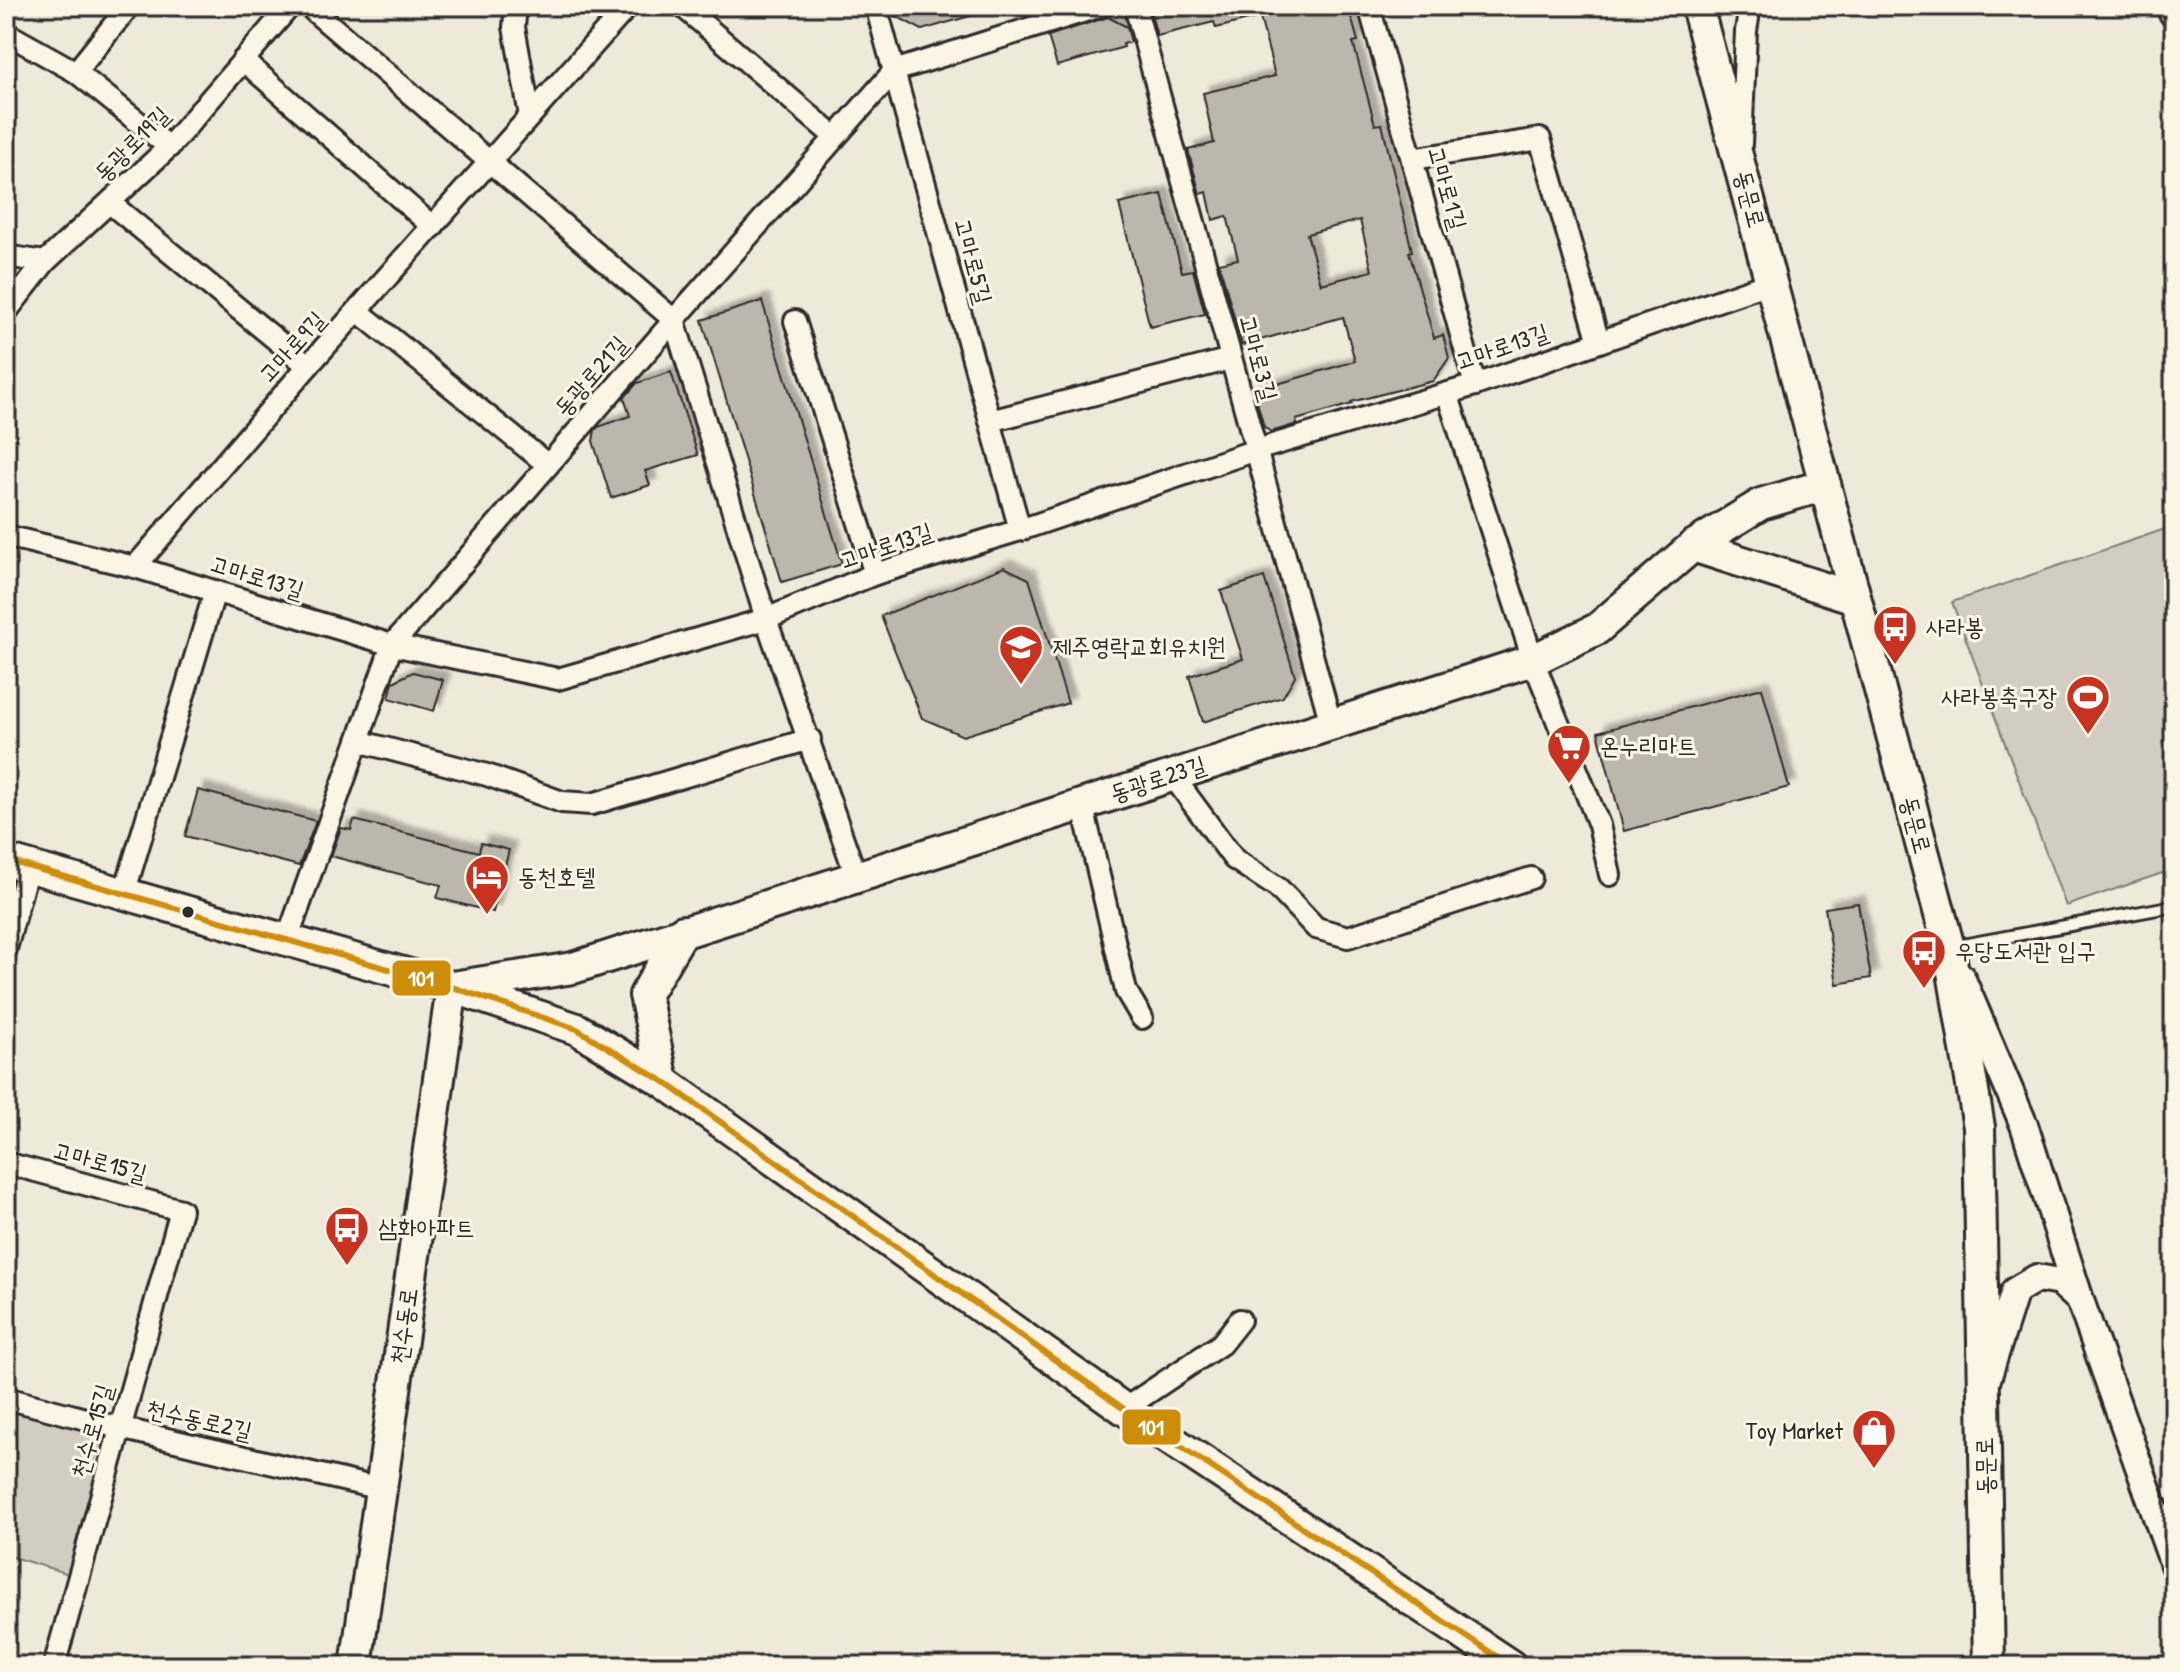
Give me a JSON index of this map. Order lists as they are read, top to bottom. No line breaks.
{"streets":{"main road":["동문로","동광로23길","천수동로"],"street":["동광로19길","고마로1길","고마로5길","고마로9길","고마로13길","고마로3길","동광로21길","고마로15길","천수동로2길","천수로15길"]},"crossings":[["고마로1길","고마로13길"],["동문로","고마로13길"],["동문로","동광로23길"],["고마로5길","고마로13길"],["고마로5길","동광로21길"],["고마로9길","고마로13길"],["고마로13길","고마로3길"],["고마로13길","동광로21길"],["고마로3길","동광로23길"],["동광로23길","천수동로"],["고마로15길","천수로15길"],["천수동로","천수동로2길"],["천수동로2길","천수로15길"]],"places":{"bus stop":["사라봉","우당도서관 입구","삼화아파트"],"school or university":["제주영락교회유치원"],"sports":["사라봉축구장"],"supermarket":["온누리마트"],"hotel":["동천호텔"],"shop":["Toy Market"]},"lines":["transit line 101"]}
